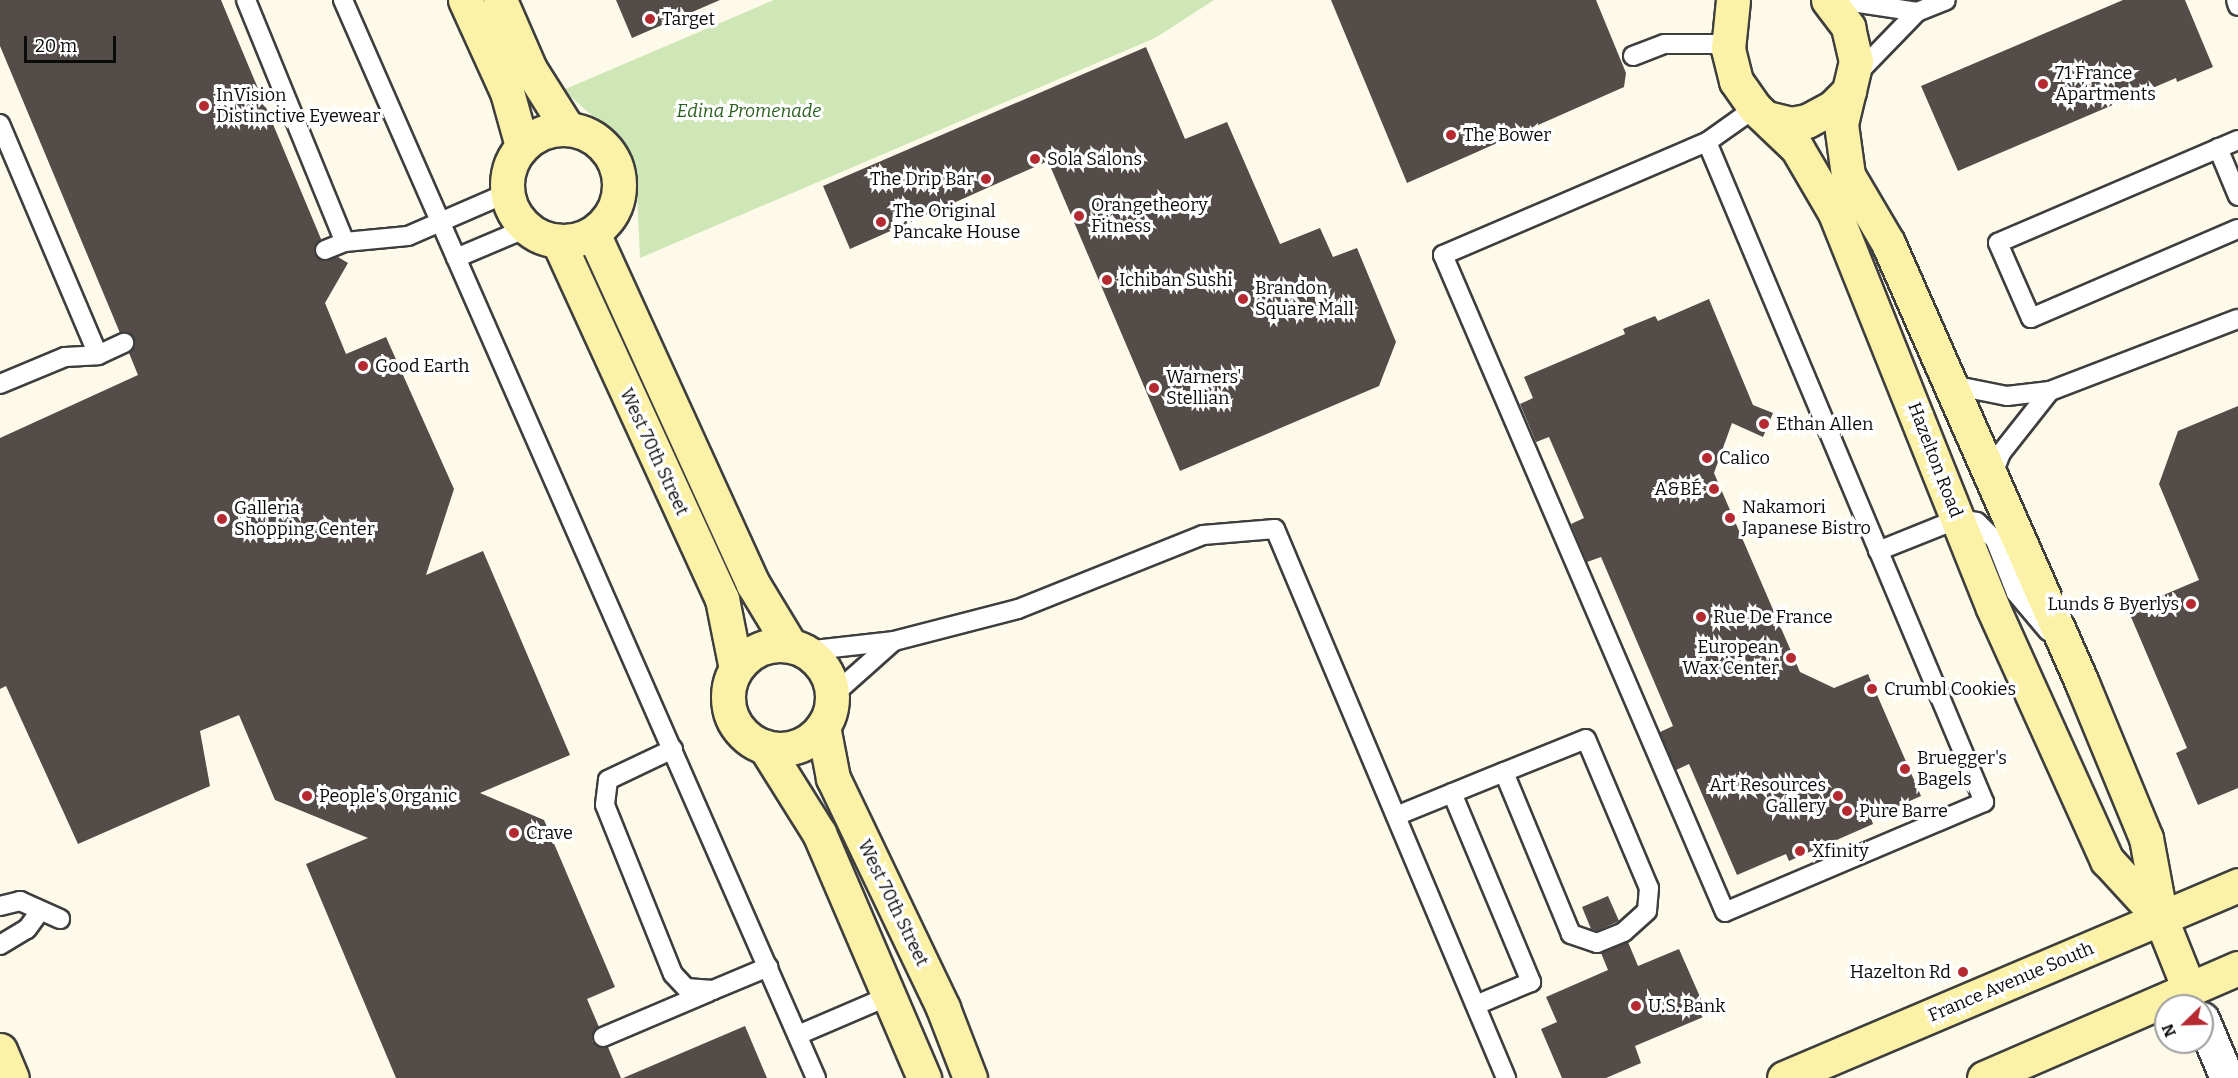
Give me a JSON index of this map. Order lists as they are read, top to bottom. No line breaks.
{"streets":{"street":["West 70th Street","Hazelton Road","France Avenue South"]},"crossings":[["Hazelton Road","France Avenue South"]],"parks":["Edina Promenade"],"places":["Target","71 France Apartments","InVision Distinctive Eyewear","The Bower","Sola Salons","The Drip Bar","Orangetheory Fitness","The Original Pancake House","Ichiban Sushi","Brandon Square Mall","Good Earth","Warners' Stellian","Ethan Allen","Calico","A&BÉ","Nakamori Japanese Bistro","Galleria Shopping Center","Lunds & Byerlys","Rue De France","European Wax Center","Crumbl Cookies","Bruegger's Bagels","People's Organic","Art Resources Gallery","Pure Barre","Crave","Xfinity","Hazelton Rd","U.S. Bank"],"scale_bar":"20 m","north":"bottom left"}
